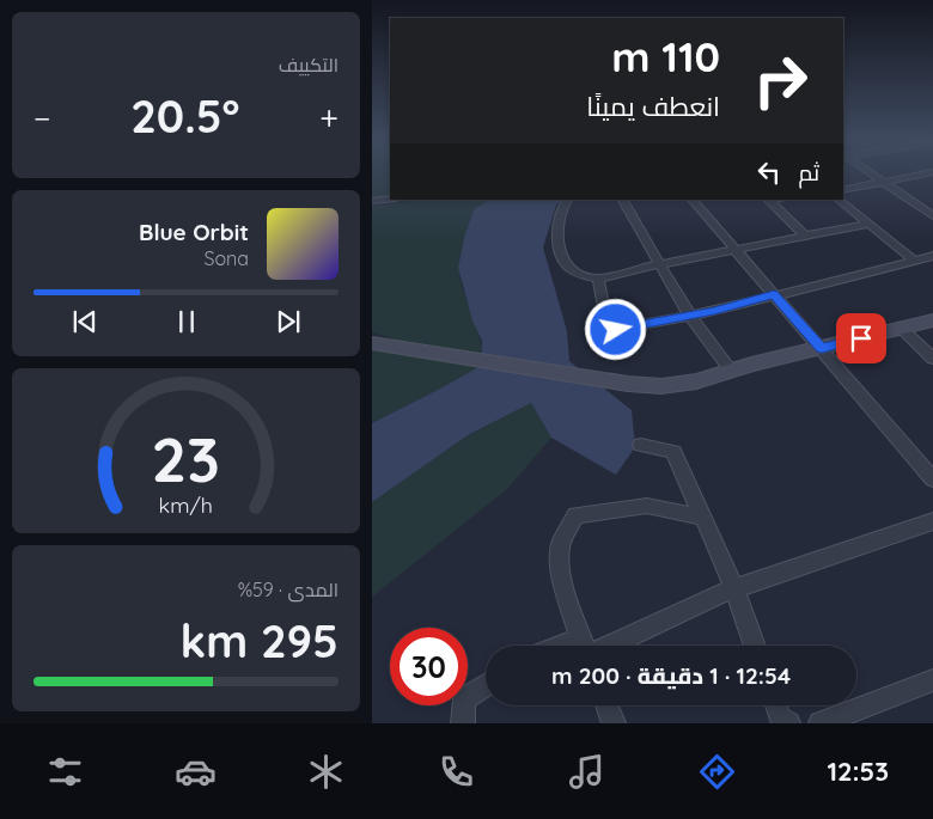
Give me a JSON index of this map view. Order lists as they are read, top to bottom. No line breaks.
{"page":{"tile":["التكييف",["المدى · 59%","295 km"]],"turn":["110 m","انعطف يمينًا"],"heat":["−","20.5°","+"],"then":"ثم","song":["Blue Orbit","Sona"],"limit":"30","trip":"12:54 · 1 دقيقة · 200 m","tabs":"12:53","gauge":["23","km/h"]}}
